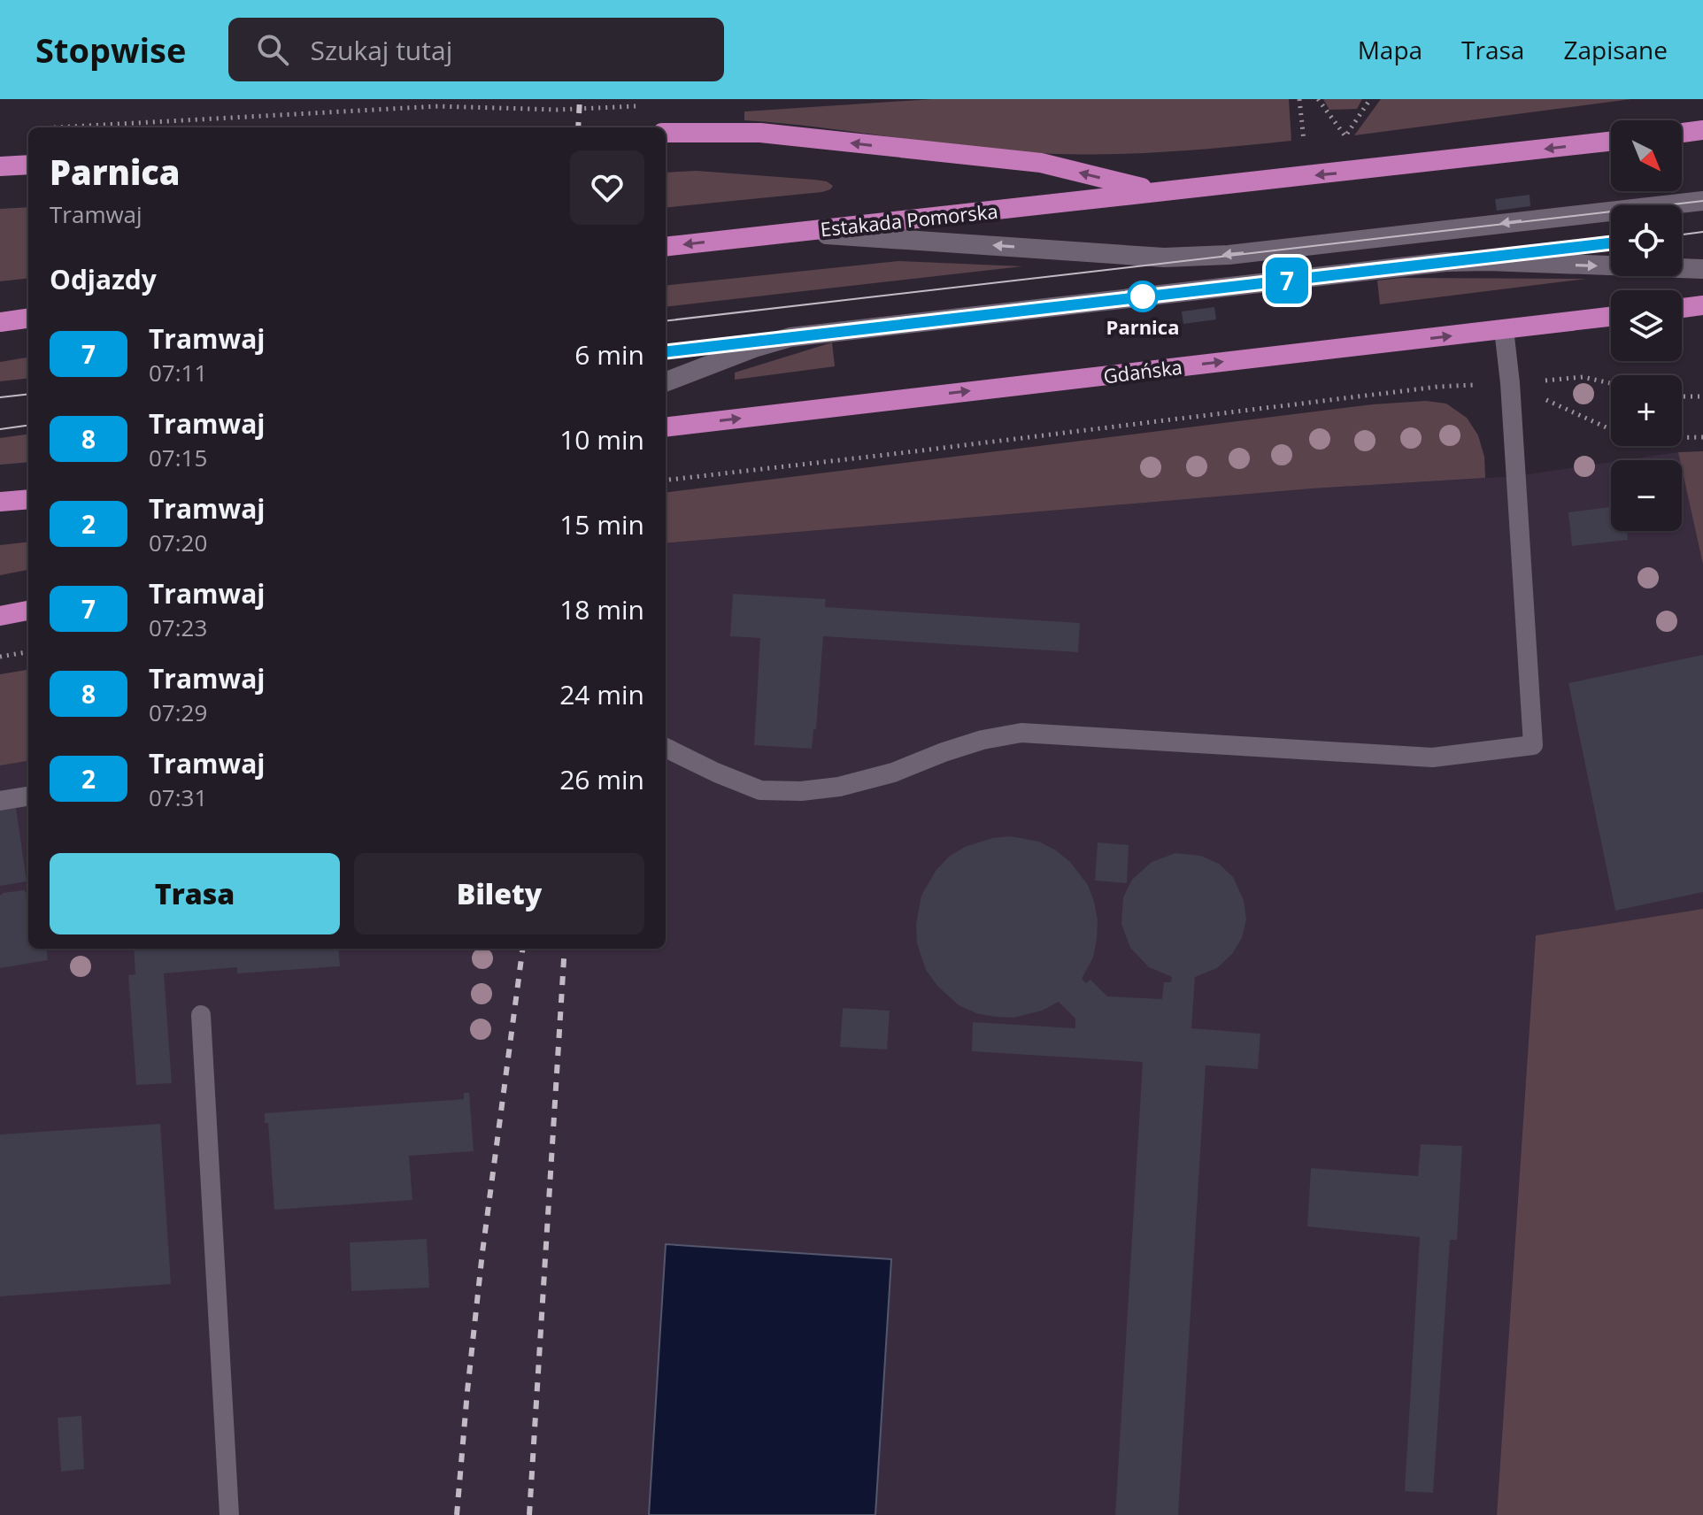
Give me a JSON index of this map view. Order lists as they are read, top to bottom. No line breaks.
{"streets":{"main road":["Estakada Pomorska","Gdańska"]},"one_way":["Gdańska"],"places":["Parnica"],"lines":["tram line 7"],"north":"bottom right","page":{"header":"Stopwise","search":"Szukaj tutaj","nav":["Mapa","Trasa","Zapisane"],"on_map":"7","map_buttons":["+","−"],"heading":[["Parnica","Tramwaj"],"Odjazdy"],"list":[{"mark":"7","name":"Tramwaj","note":"07:11","value":"6 min"},{"mark":"8","name":"Tramwaj","note":"07:15","value":"10 min"},{"mark":"2","name":"Tramwaj","note":"07:20","value":"15 min"},{"mark":"7","name":"Tramwaj","note":"07:23","value":"18 min"},{"mark":"8","name":"Tramwaj","note":"07:29","value":"24 min"},{"mark":"2","name":"Tramwaj","note":"07:31","value":"26 min"}],"buttons":["Trasa","Bilety"]}}
